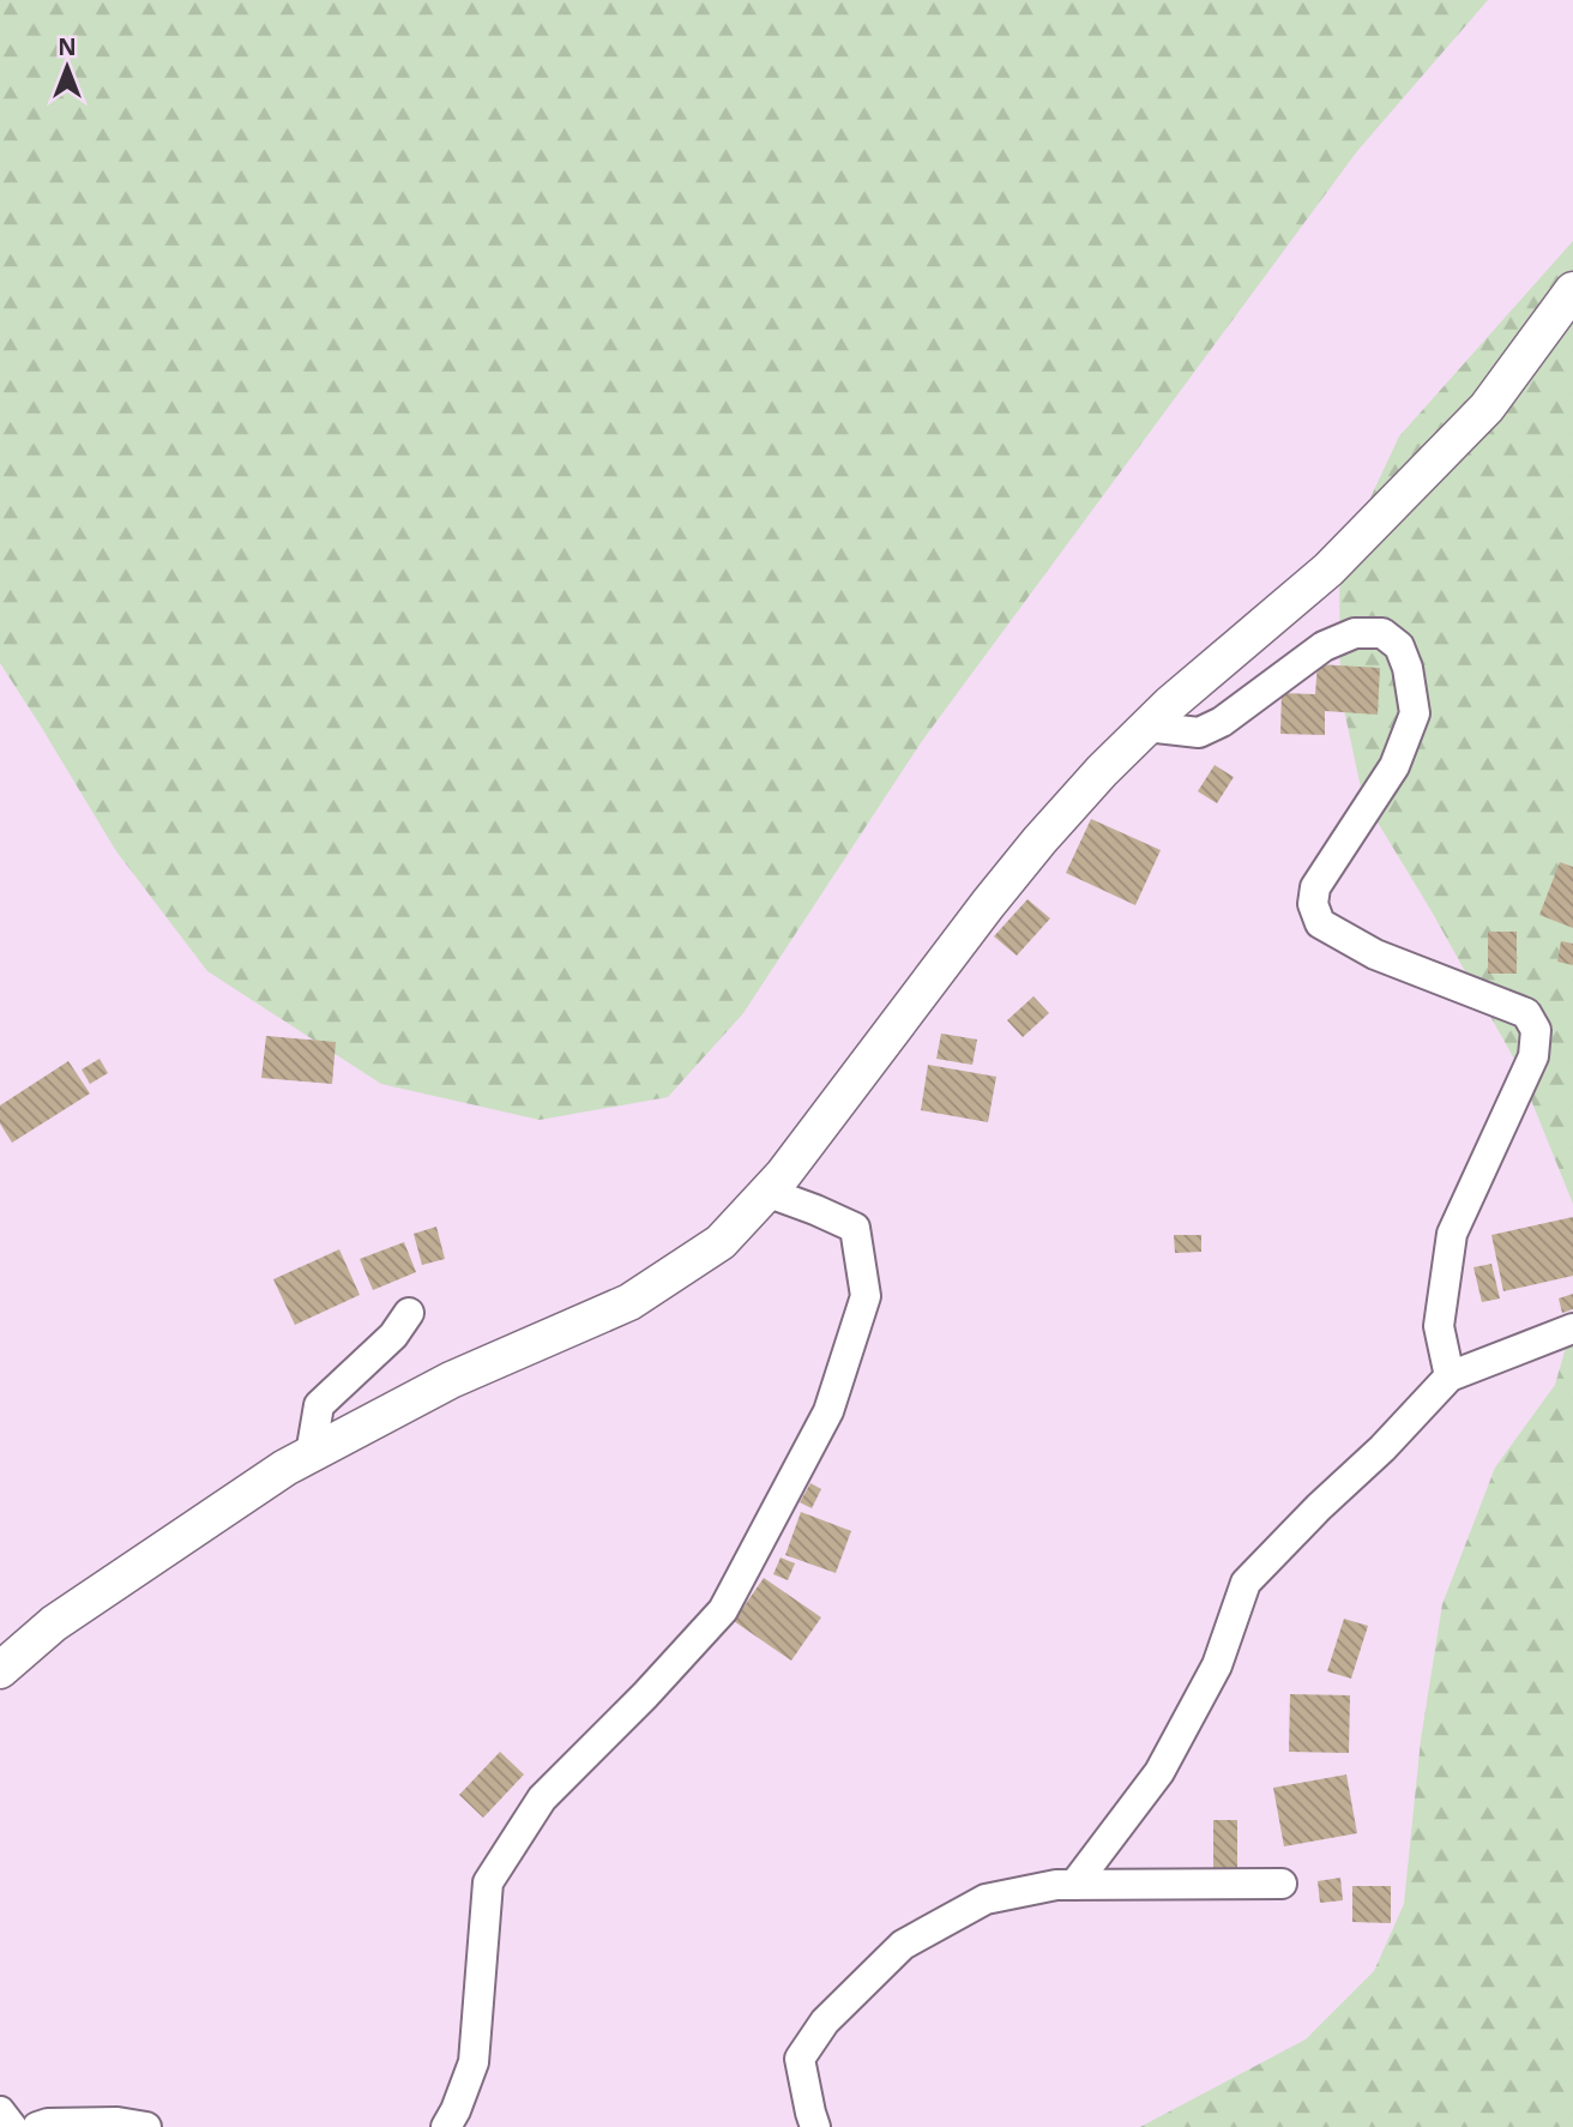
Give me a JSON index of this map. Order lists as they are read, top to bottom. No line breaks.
{"north":"top"}
